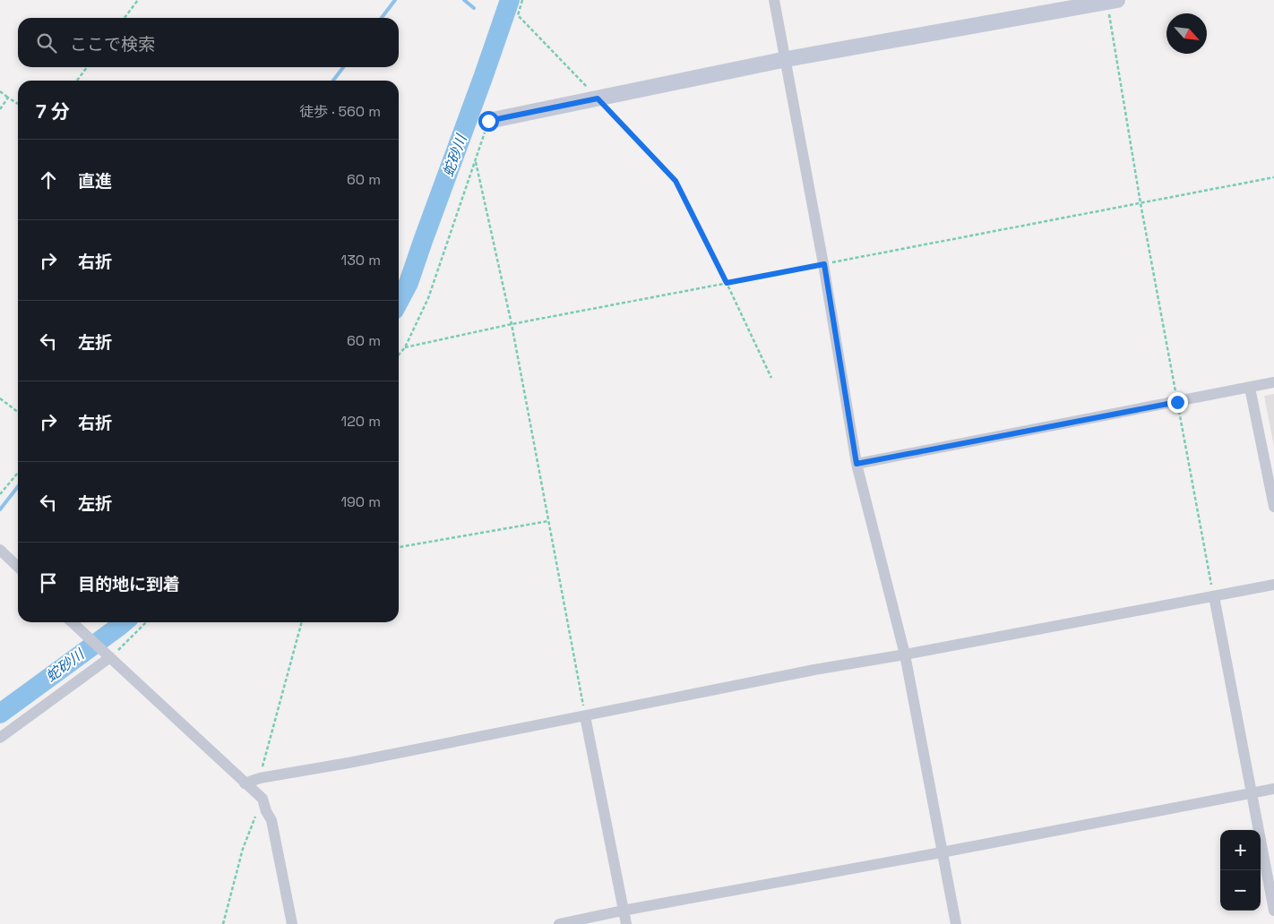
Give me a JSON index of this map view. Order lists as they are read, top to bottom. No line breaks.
{"water":["蛇砂川"],"north":"bottom right","page":{"search":"ここで検索","heading":["7 分","徒歩 · 560 m"],"list":[["直進","60 m"],["右折","130 m"],["左折","60 m"],["右折","120 m"],["左折","190 m"],"目的地に到着"],"map_buttons":["+","−"]}}
